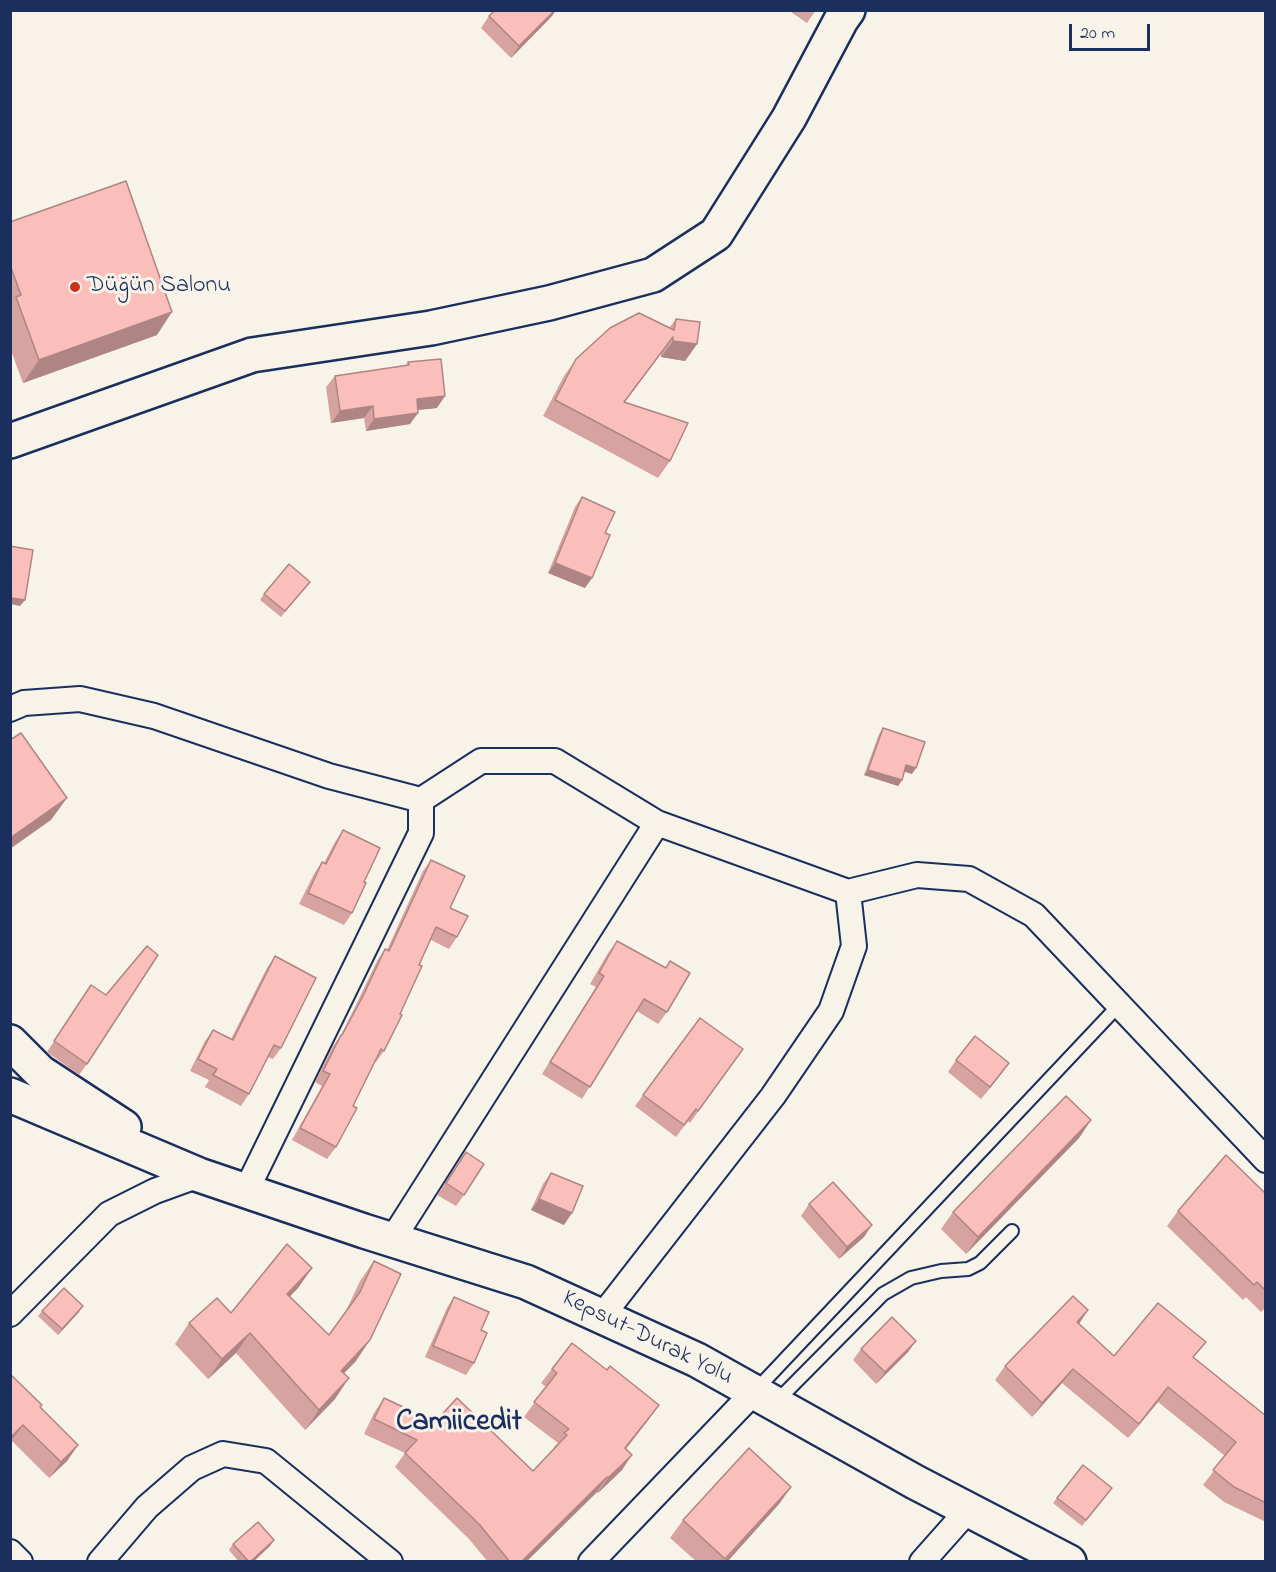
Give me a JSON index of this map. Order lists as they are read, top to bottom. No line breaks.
{"streets":{"main road":["Kepsut-Durak Yolu"]},"districts":["Camiicedit"],"places":["Düğün Salonu"],"scale_bar":"20 m"}
